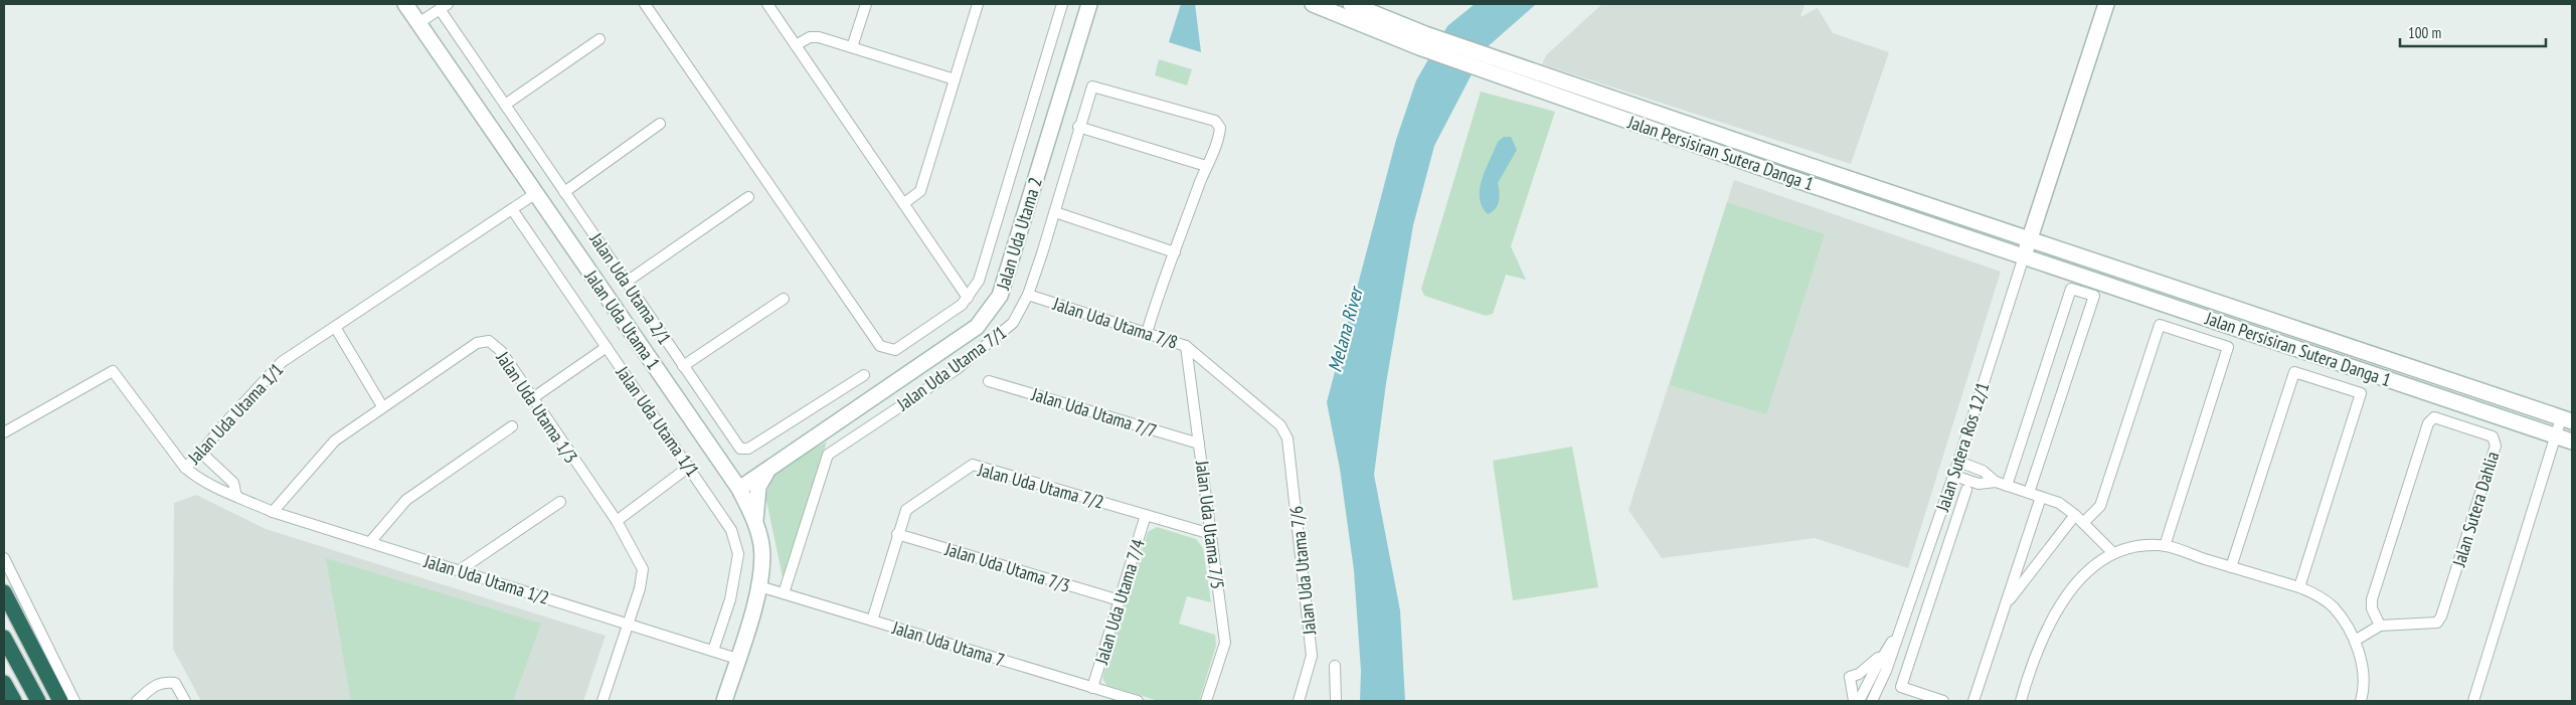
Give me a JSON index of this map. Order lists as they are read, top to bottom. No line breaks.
{"streets":{"main road":["Jalan Persisiran Sutera Danga 1","Jalan Uda Utama 2","Jalan Uda Utama 1"],"street":["Jalan Uda Utama 2/1","Jalan Uda Utama 7/8","Jalan Uda Utama 7/1","Jalan Uda Utama 1/3","Jalan Uda Utama 7/7","Jalan Uda Utama 1/1","Jalan Sutera Ros 12/1","Jalan Uda Utama 7/2","Jalan Sutera Dahlia","Jalan Uda Utama 7/5","Jalan Uda Utama 7/3","Jalan Uda Utama 7/6","Jalan Uda Utama 1/2","Jalan Uda Utama 7/4","Jalan Uda Utama 7"]},"crossings":[["Jalan Persisiran Sutera Danga 1","Jalan Sutera Ros 12/1"],["Jalan Uda Utama 2","Jalan Uda Utama 1"],["Jalan Uda Utama 2/1","Jalan Uda Utama 1"],["Jalan Uda Utama 1","Jalan Uda Utama 1/1"],["Jalan Uda Utama 1","Jalan Uda Utama 1/2"],["Jalan Uda Utama 1","Jalan Uda Utama 7"],["Jalan Uda Utama 7/8","Jalan Uda Utama 7/1"],["Jalan Uda Utama 7/8","Jalan Uda Utama 7/5"],["Jalan Uda Utama 7/8","Jalan Uda Utama 7/6"],["Jalan Uda Utama 7/1","Jalan Uda Utama 7"],["Jalan Uda Utama 1/3","Jalan Uda Utama 1/2"],["Jalan Uda Utama 7/7","Jalan Uda Utama 7/5"],["Jalan Uda Utama 1/1","Jalan Uda Utama 1/2"],["Jalan Uda Utama 7/2","Jalan Uda Utama 7/5"],["Jalan Uda Utama 7/2","Jalan Uda Utama 7/3"],["Jalan Uda Utama 7/2","Jalan Uda Utama 7/4"],["Jalan Uda Utama 7/2","Jalan Uda Utama 7"],["Jalan Uda Utama 7/3","Jalan Uda Utama 7/4"],["Jalan Uda Utama 7/4","Jalan Uda Utama 7"]],"water":["Melana River"],"scale_bar":"100 m"}
